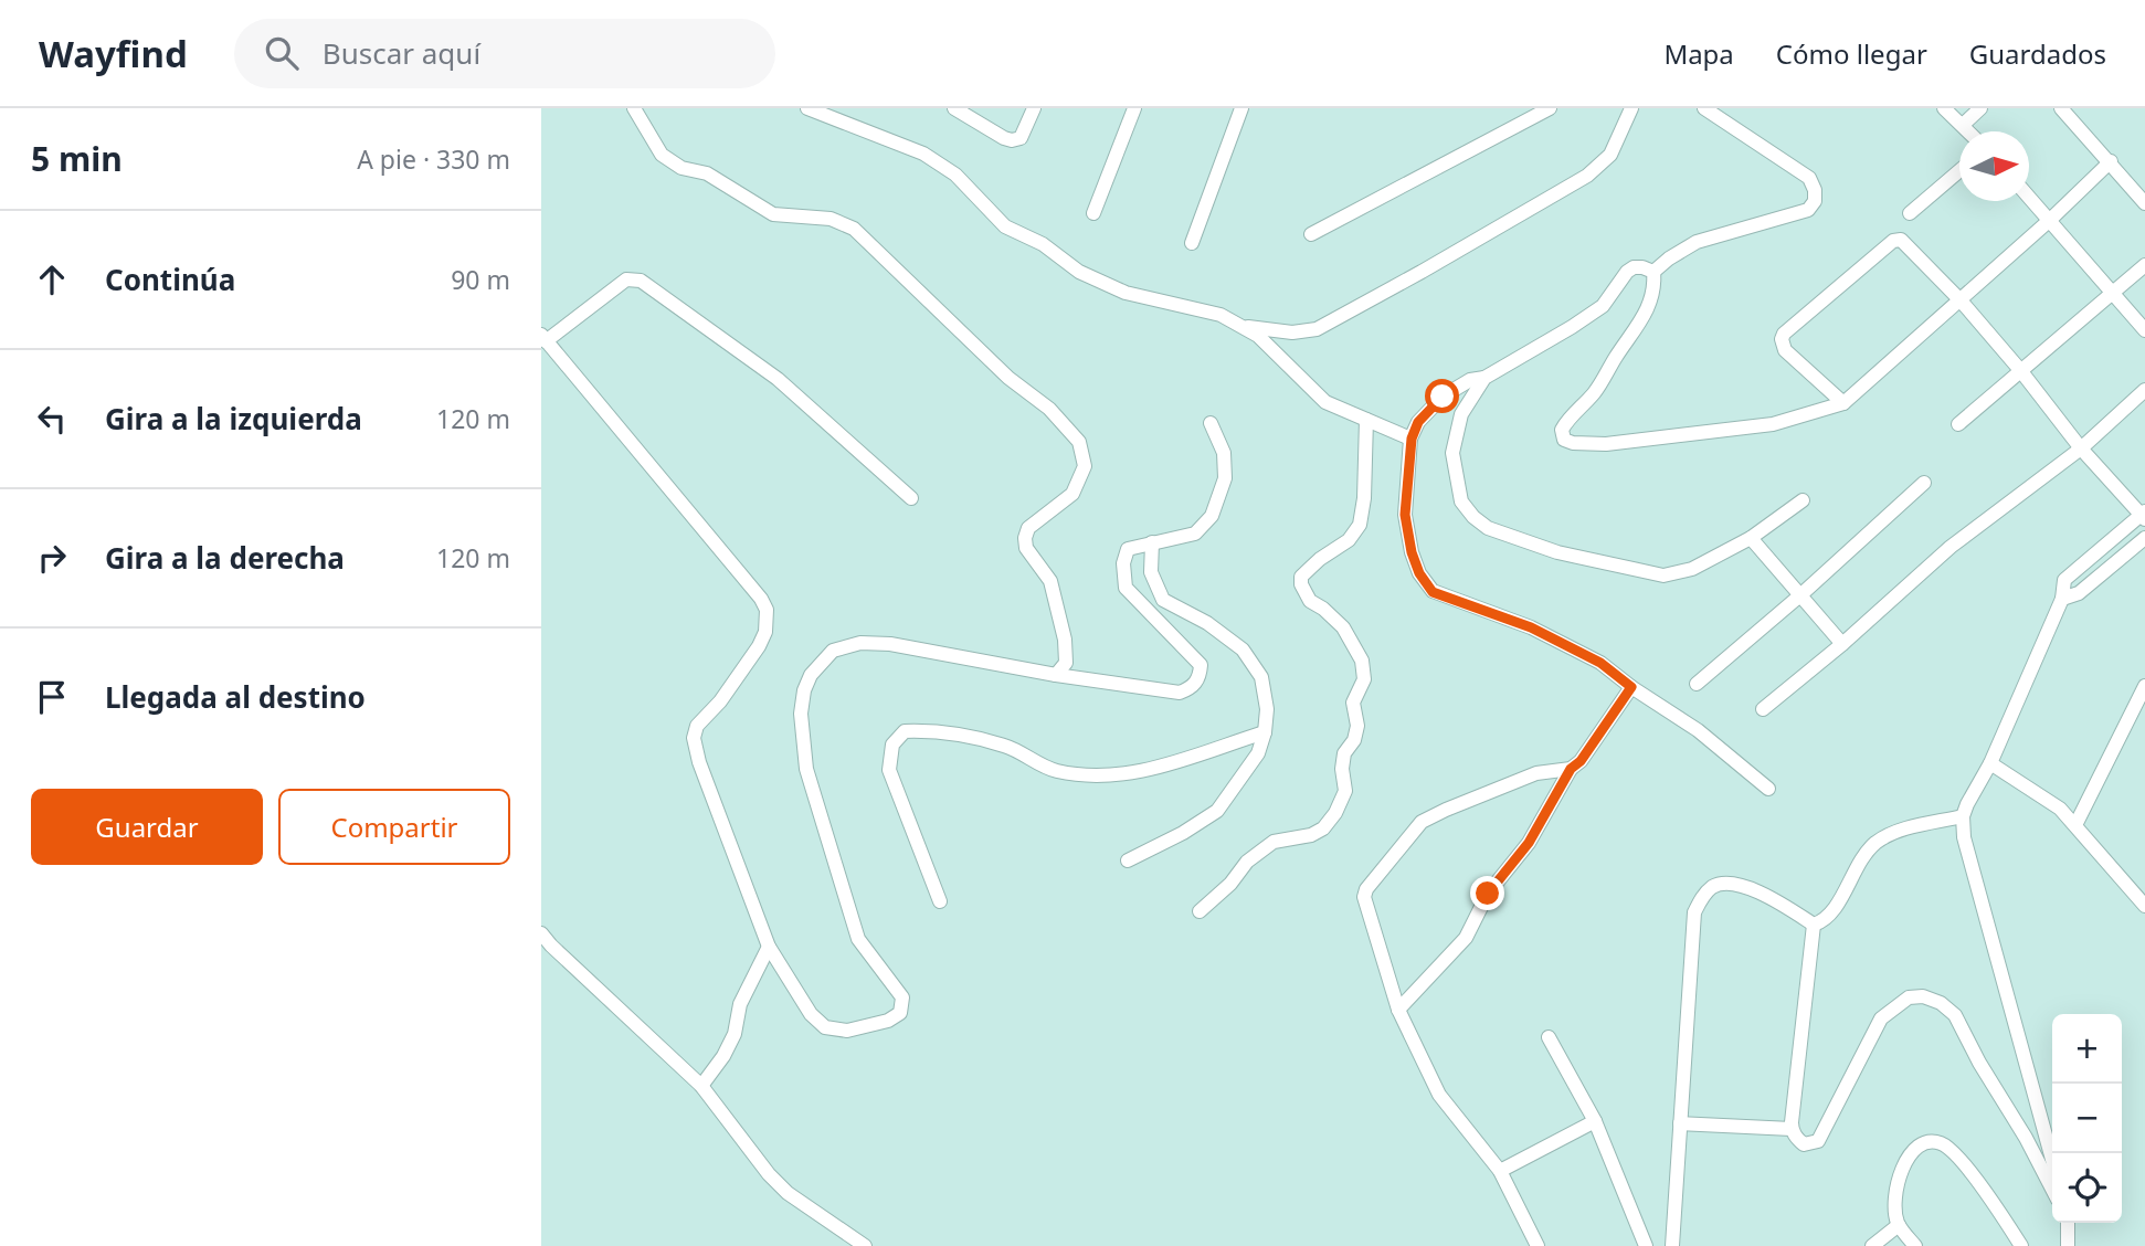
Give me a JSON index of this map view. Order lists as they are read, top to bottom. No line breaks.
{"north":"right","page":{"header":"Wayfind","search":"Buscar aquí","nav":["Mapa","Cómo llegar","Guardados"],"heading":["5 min","A pie · 330 m"],"list":[["Continúa","90 m"],["Gira a la izquierda","120 m"],["Gira a la derecha","120 m"],"Llegada al destino"],"buttons":["Guardar","Compartir"],"map_buttons":["+","−"]}}
